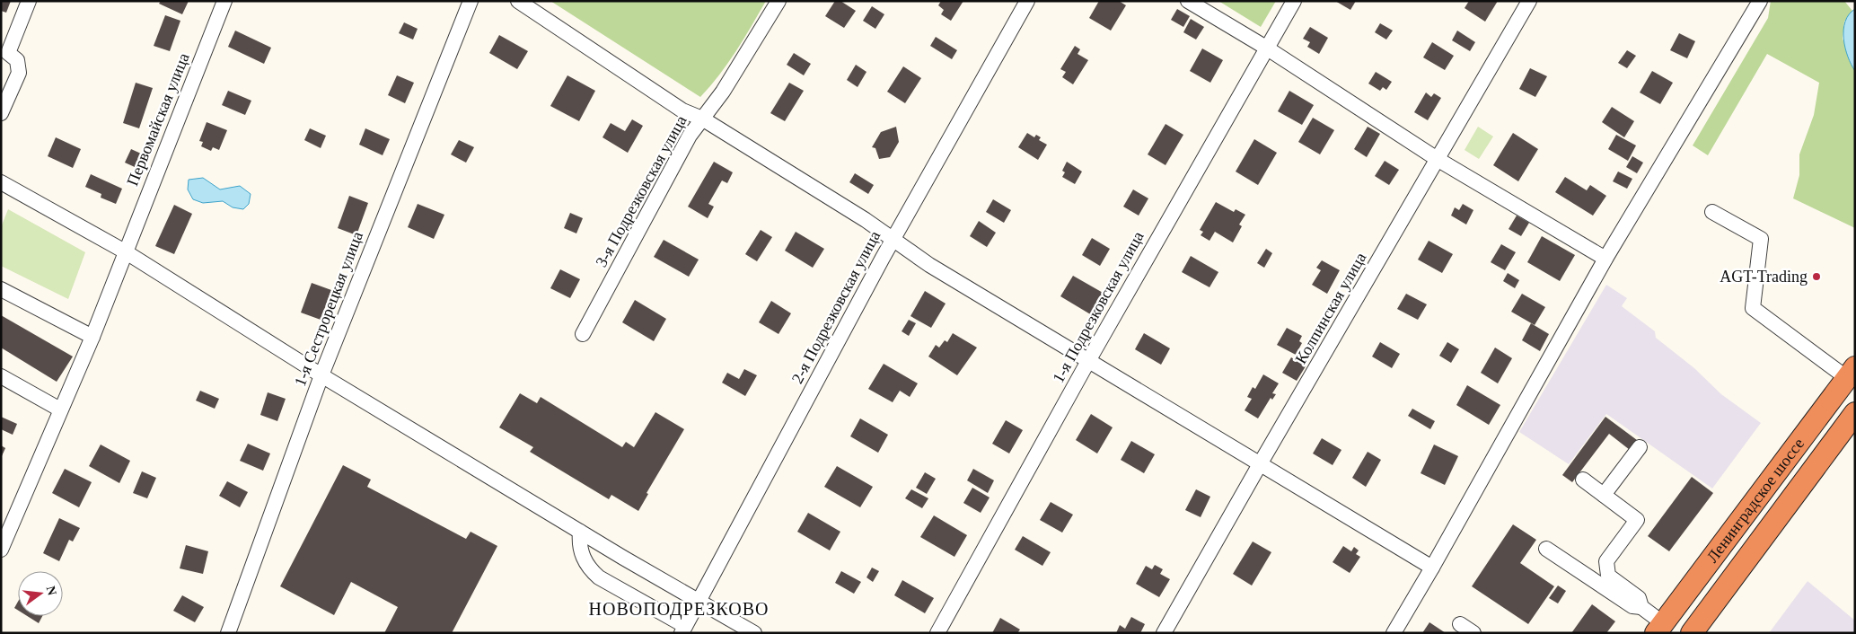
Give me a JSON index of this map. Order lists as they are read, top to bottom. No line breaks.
{"streets":{"highway":["Ленинградское шоссе"],"street":["Первомайская улица","3-я Подрезковская улица","2-я Подрезковская улица","1-я Подрезковская улица","Колпинская улица","1-я Сестрорецкая улица"]},"districts":["НОВОПОДРЕЗКОВО"],"places":["AGT-Trading"],"north":"right"}
